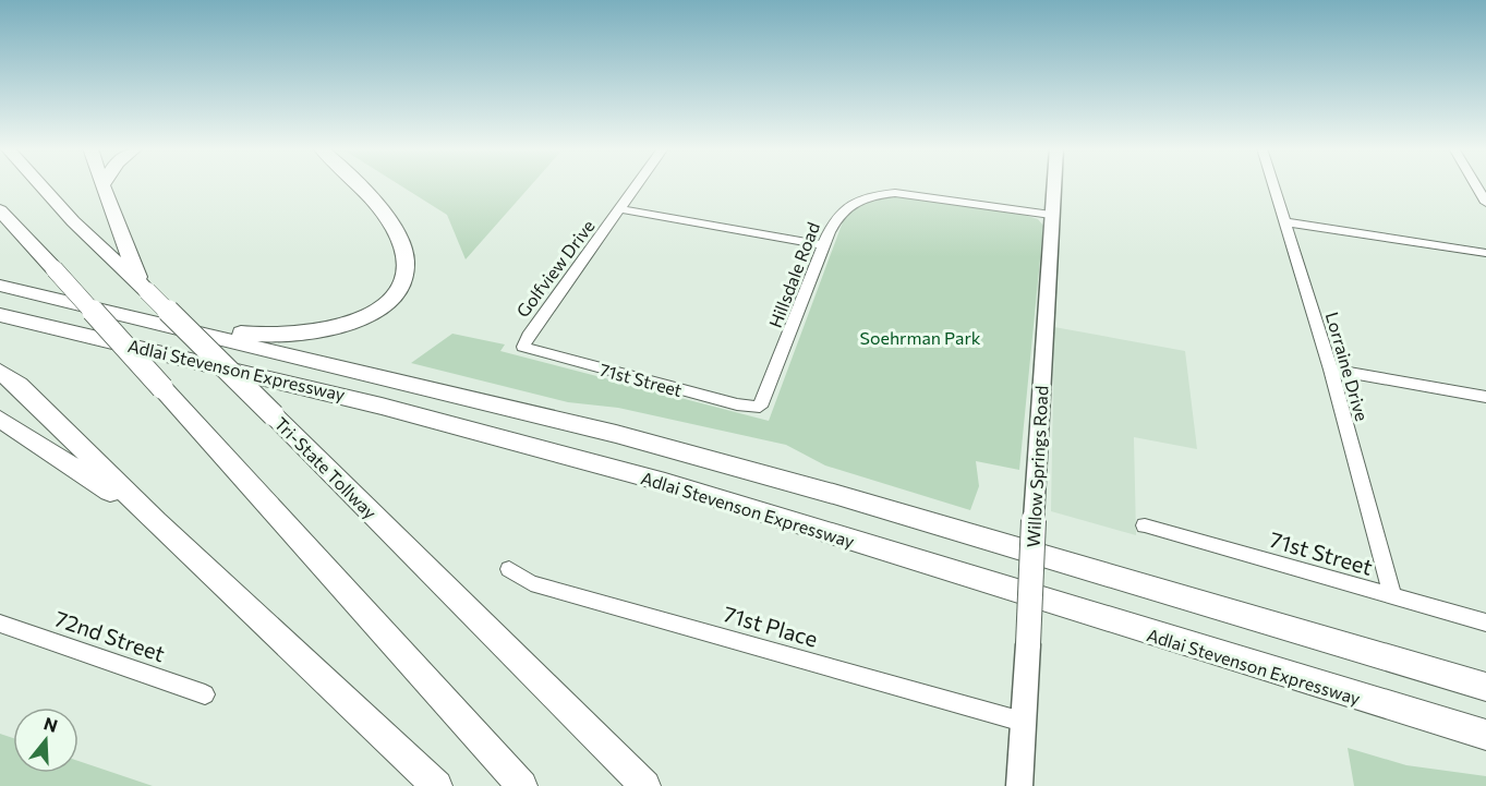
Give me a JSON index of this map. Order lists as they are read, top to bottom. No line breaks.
{"streets":{"highway":["Adlai Stevenson Expressway","Tri-State Tollway"],"main road":["Willow Springs Road"],"street":["Golfview Drive","Hillsdale Road","Lorraine Drive","71st Street","71st Place","72nd Street"]},"crossings":[["Golfview Drive","71st Street"],["Hillsdale Road","71st Street"],["Hillsdale Road","Willow Springs Road"],["Lorraine Drive","71st Street"],["Willow Springs Road","71st Place"]],"parks":["Soehrman Park"],"north":"top"}
